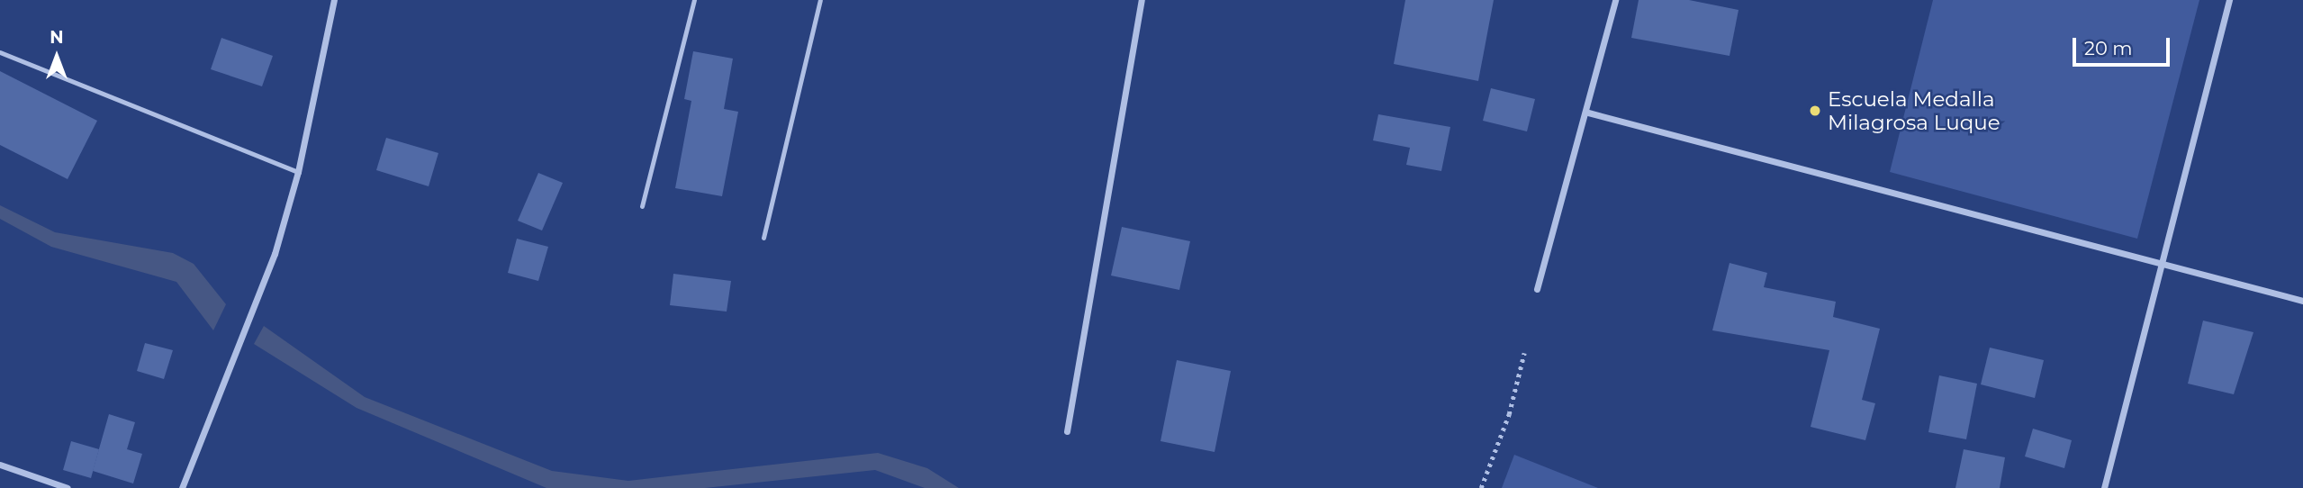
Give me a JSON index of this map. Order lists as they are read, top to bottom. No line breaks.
{"places":["Escuela Medalla Milagrosa Luque"],"scale_bar":"20 m","north":"top"}
